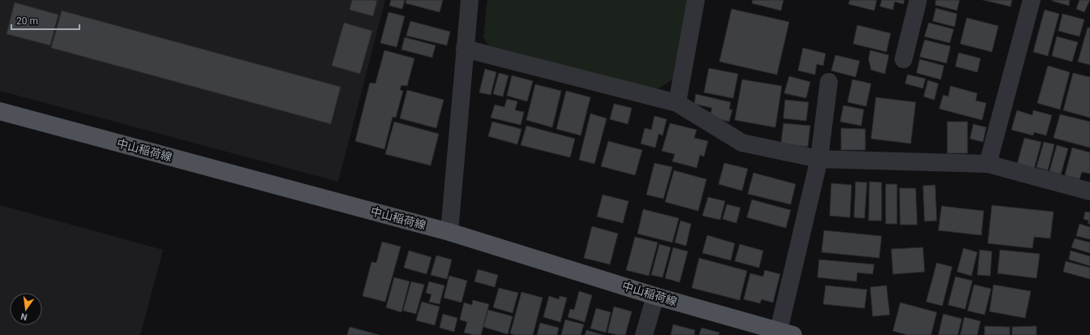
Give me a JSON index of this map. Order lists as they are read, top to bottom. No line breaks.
{"streets":{"main road":["中山稲荷線"]},"scale_bar":"20 m","north":"bottom"}
